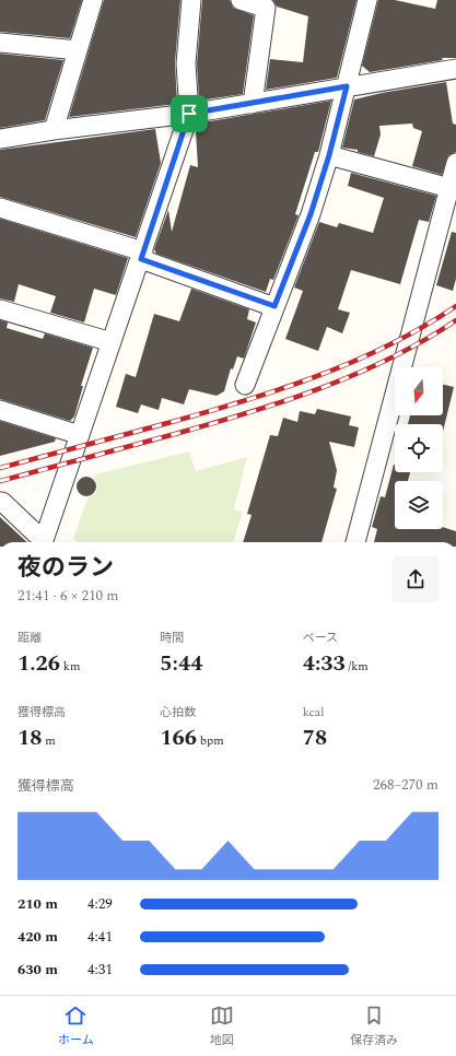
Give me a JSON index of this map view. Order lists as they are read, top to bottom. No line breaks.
{"north":"bottom","page":{"heading":["夜のラン","21:41 · 6 × 210 m"],"stats":[["距離","1.26 km"],["時間","5:44"],["ペース","4:33 /km"],["獲得標高","18 m"],["心拍数","166 bpm"],["kcal","78"]],"chart":["獲得標高","268–270 m"],"list":[{"name":"210 m","note":"4:29"},{"name":"420 m","note":"4:41"},{"name":"630 m","note":"4:31"}],"tabs":["ホーム","地図","保存済み"]}}
